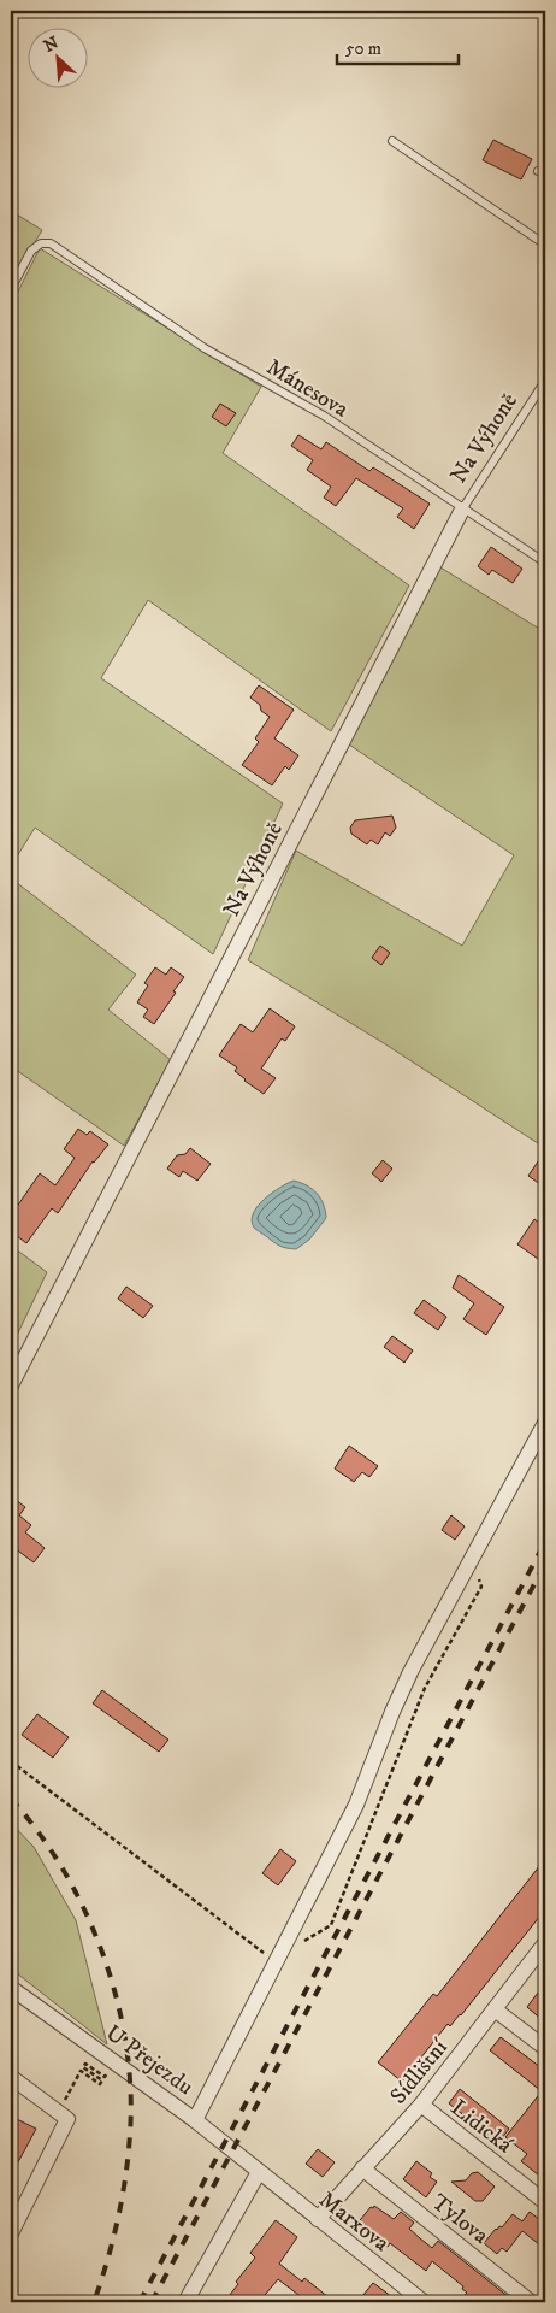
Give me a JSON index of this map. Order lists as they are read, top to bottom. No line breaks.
{"streets":{"street":["Na Výhoně","U Přejezdu","Sídlištní","Lidická","Tylova","Marxova"],"lane":["Mánesova"]},"crossings":[["Mánesova","Na Výhoně"],["U Přejezdu","Marxova"],["Sídlištní","Lidická"],["Sídlištní","Tylova"],["Sídlištní","Marxova"]],"scale_bar":"50 m","north":"top left"}
